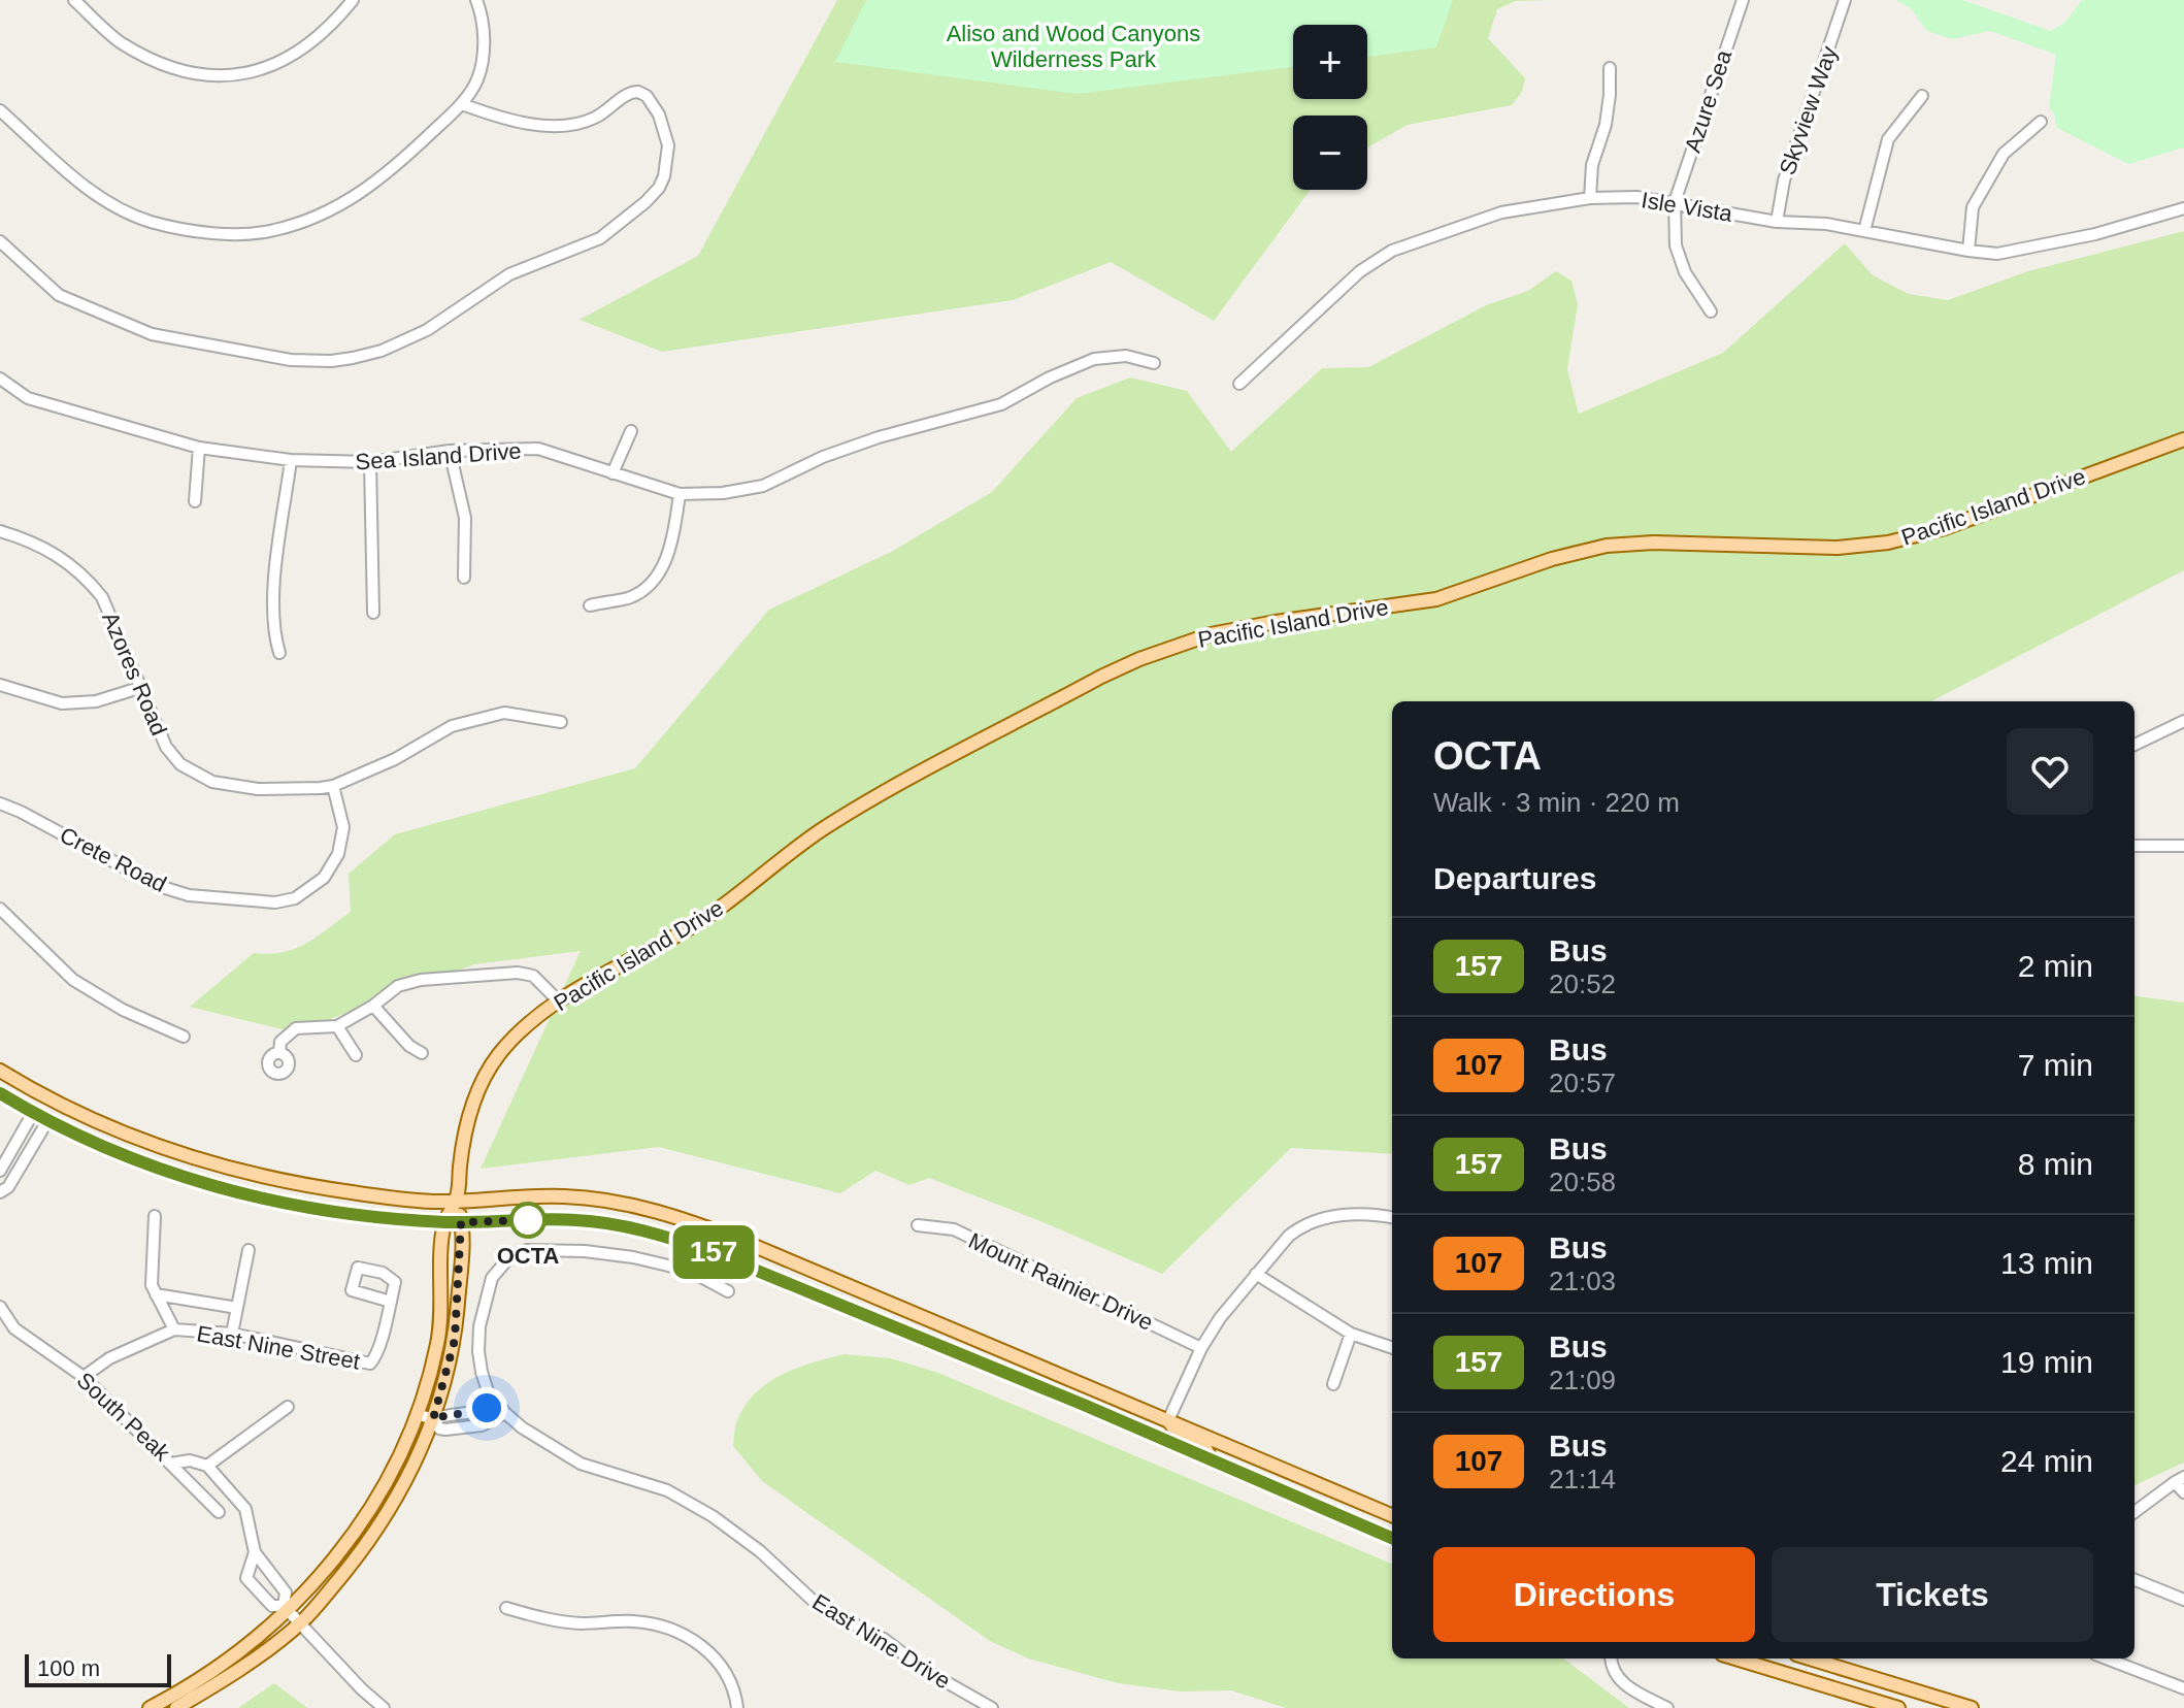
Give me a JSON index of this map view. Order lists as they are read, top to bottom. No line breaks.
{"streets":{"main road":["Pacific Island Drive"],"street":["Azure Sea","Skyview Way","Isle Vista","Sea Island Drive","Azores Road","Crete Road","Mount Rainier Drive","East Nine Street","South Peak","East Nine Drive"]},"crossings":[["Azure Sea","Isle Vista"],["Skyview Way","Isle Vista"],["Azores Road","Crete Road"],["East Nine Street","South Peak"]],"parks":["Aliso and Wood Canyons Wilderness Park"],"places":["OCTA"],"lines":["bus line 157"],"scale_bar":"100 m","page":{"on_map":"157","map_buttons":["+","−"],"heading":[["OCTA","Walk · 3 min · 220 m"],"Departures"],"list":[{"mark":"157","name":"Bus","note":"20:52","value":"2 min"},{"mark":"107","name":"Bus","note":"20:57","value":"7 min"},{"mark":"157","name":"Bus","note":"20:58","value":"8 min"},{"mark":"107","name":"Bus","note":"21:03","value":"13 min"},{"mark":"157","name":"Bus","note":"21:09","value":"19 min"},{"mark":"107","name":"Bus","note":"21:14","value":"24 min"}],"buttons":["Directions","Tickets"],"scale":"100 m"}}
